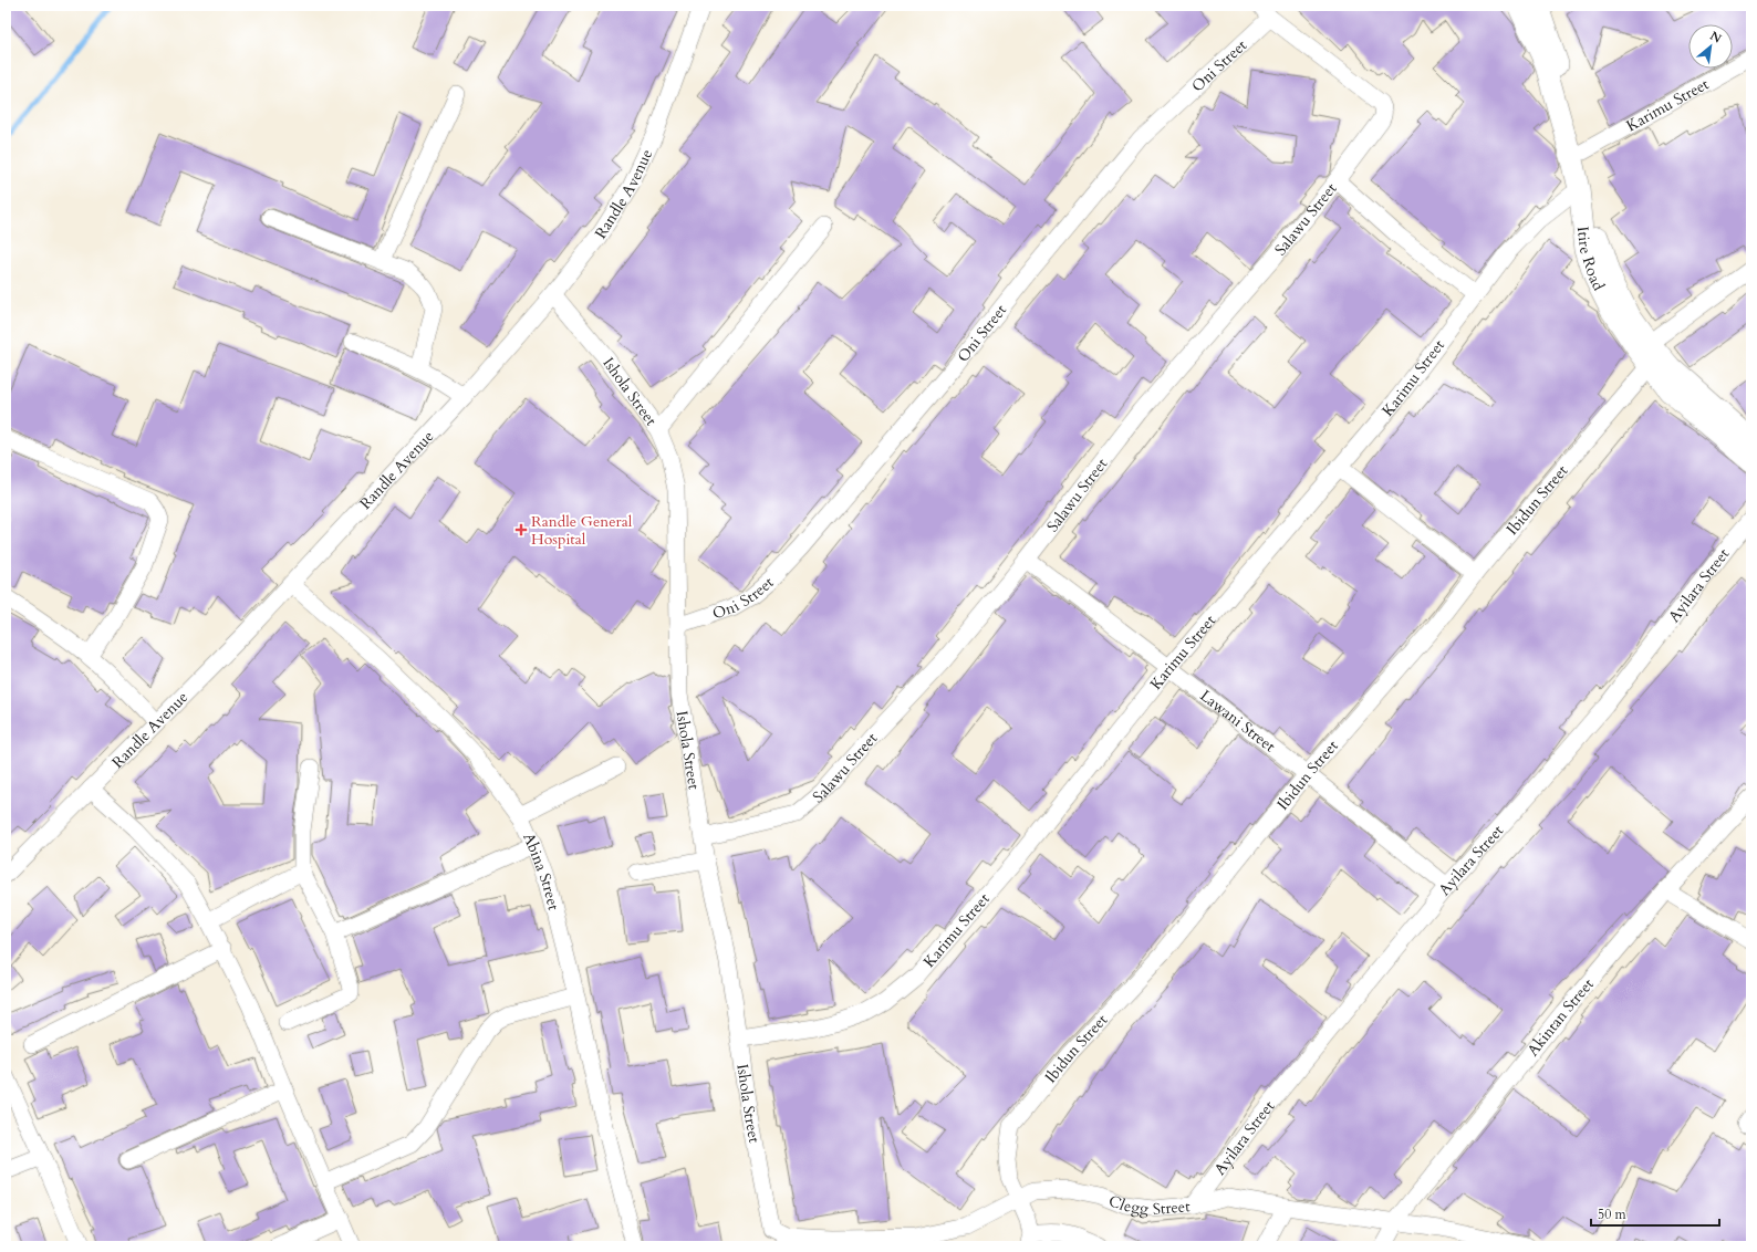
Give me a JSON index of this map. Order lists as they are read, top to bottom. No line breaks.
{"streets":{"main road":["Itire Road"],"street":["Oni Street","Karimu Street","Randle Avenue","Salawu Street","Ishola Street","Ibidun Street","Ayilara Street","Lawani Street","Abina Street","Akintan Street","Clegg Street"]},"crossings":[["Oni Street","Salawu Street"],["Oni Street","Ishola Street"],["Karimu Street","Itire Road"],["Karimu Street","Ishola Street"],["Karimu Street","Lawani Street"],["Randle Avenue","Ishola Street"],["Randle Avenue","Abina Street"],["Salawu Street","Ishola Street"],["Salawu Street","Lawani Street"],["Itire Road","Ibidun Street"],["Ishola Street","Clegg Street"],["Ibidun Street","Lawani Street"],["Ibidun Street","Clegg Street"],["Ayilara Street","Lawani Street"],["Ayilara Street","Clegg Street"],["Akintan Street","Clegg Street"]],"places":{"health":["Randle General Hospital"]},"scale_bar":"50 m","north":"top right"}
